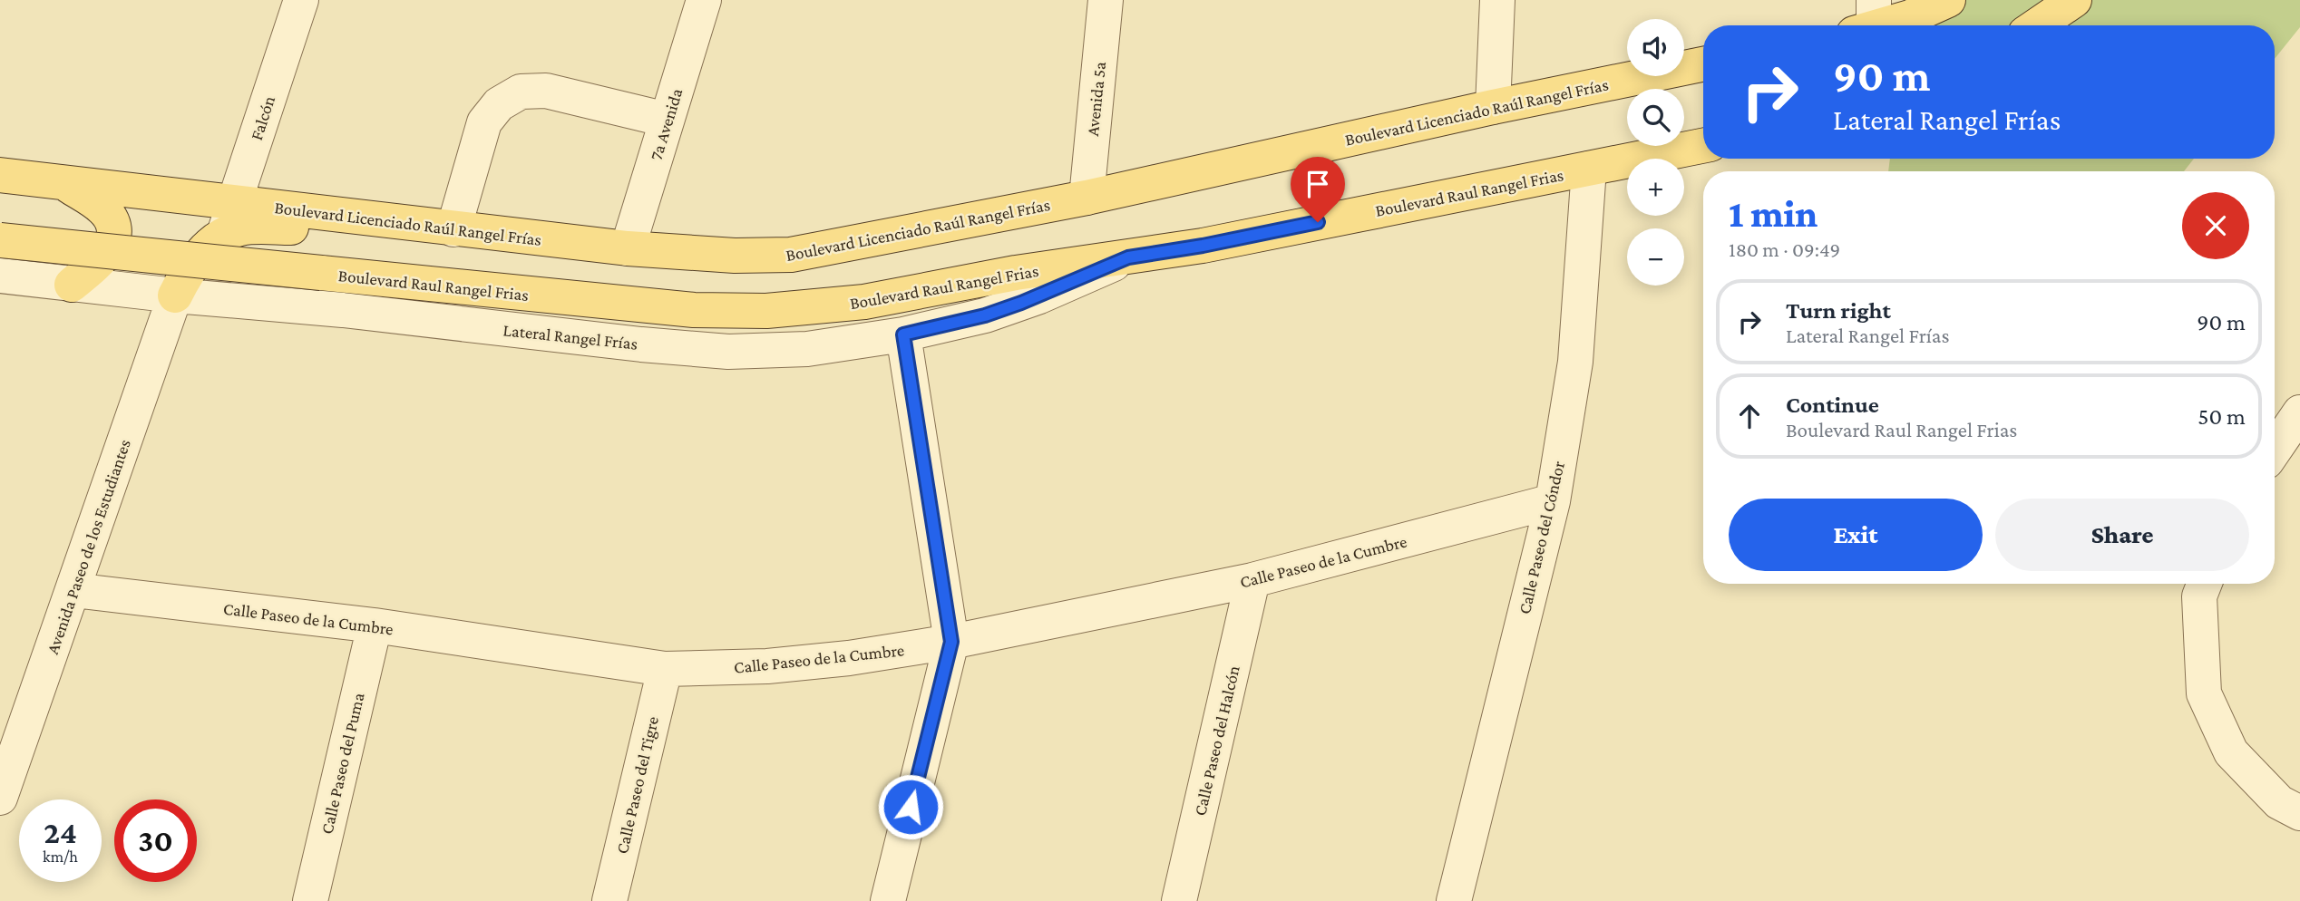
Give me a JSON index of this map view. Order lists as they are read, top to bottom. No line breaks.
{"streets":{"main road":["Boulevard Licenciado Raúl Rangel Frías","Boulevard Raul Rangel Frias"],"street":["Avenida 5a","Falcón","7a Avenida","Lateral Rangel Frías","Calle Paseo del Cóndor","Avenida Paseo de los Estudiantes","Calle Paseo de la Cumbre","Calle Paseo del Halcón","Calle Paseo del Puma","Calle Paseo del Tigre"]},"crossings":[["Avenida 5a","Boulevard Licenciado Raúl Rangel Frías"],["Boulevard Licenciado Raúl Rangel Frías","Falcón"],["Boulevard Licenciado Raúl Rangel Frías","7a Avenida"],["Boulevard Raul Rangel Frias","Lateral Rangel Frías"],["Boulevard Raul Rangel Frias","Calle Paseo del Cóndor"],["Lateral Rangel Frías","Avenida Paseo de los Estudiantes"],["Calle Paseo del Cóndor","Calle Paseo de la Cumbre"],["Avenida Paseo de los Estudiantes","Calle Paseo de la Cumbre"],["Calle Paseo de la Cumbre","Calle Paseo del Halcón"],["Calle Paseo de la Cumbre","Calle Paseo del Puma"],["Calle Paseo de la Cumbre","Calle Paseo del Tigre"]],"page":{"map_buttons":["+","−"],"turn":["90 m","Lateral Rangel Frías"],"heading":["1 min","180 m · 09:49"],"list":[{"name":"Turn right","note":"Lateral Rangel Frías","value":"90 m"},{"name":"Continue","note":"Boulevard Raul Rangel Frias","value":"50 m"}],"buttons":["Exit","Share"],"speed":"24 km/h","limit":"30"}}
